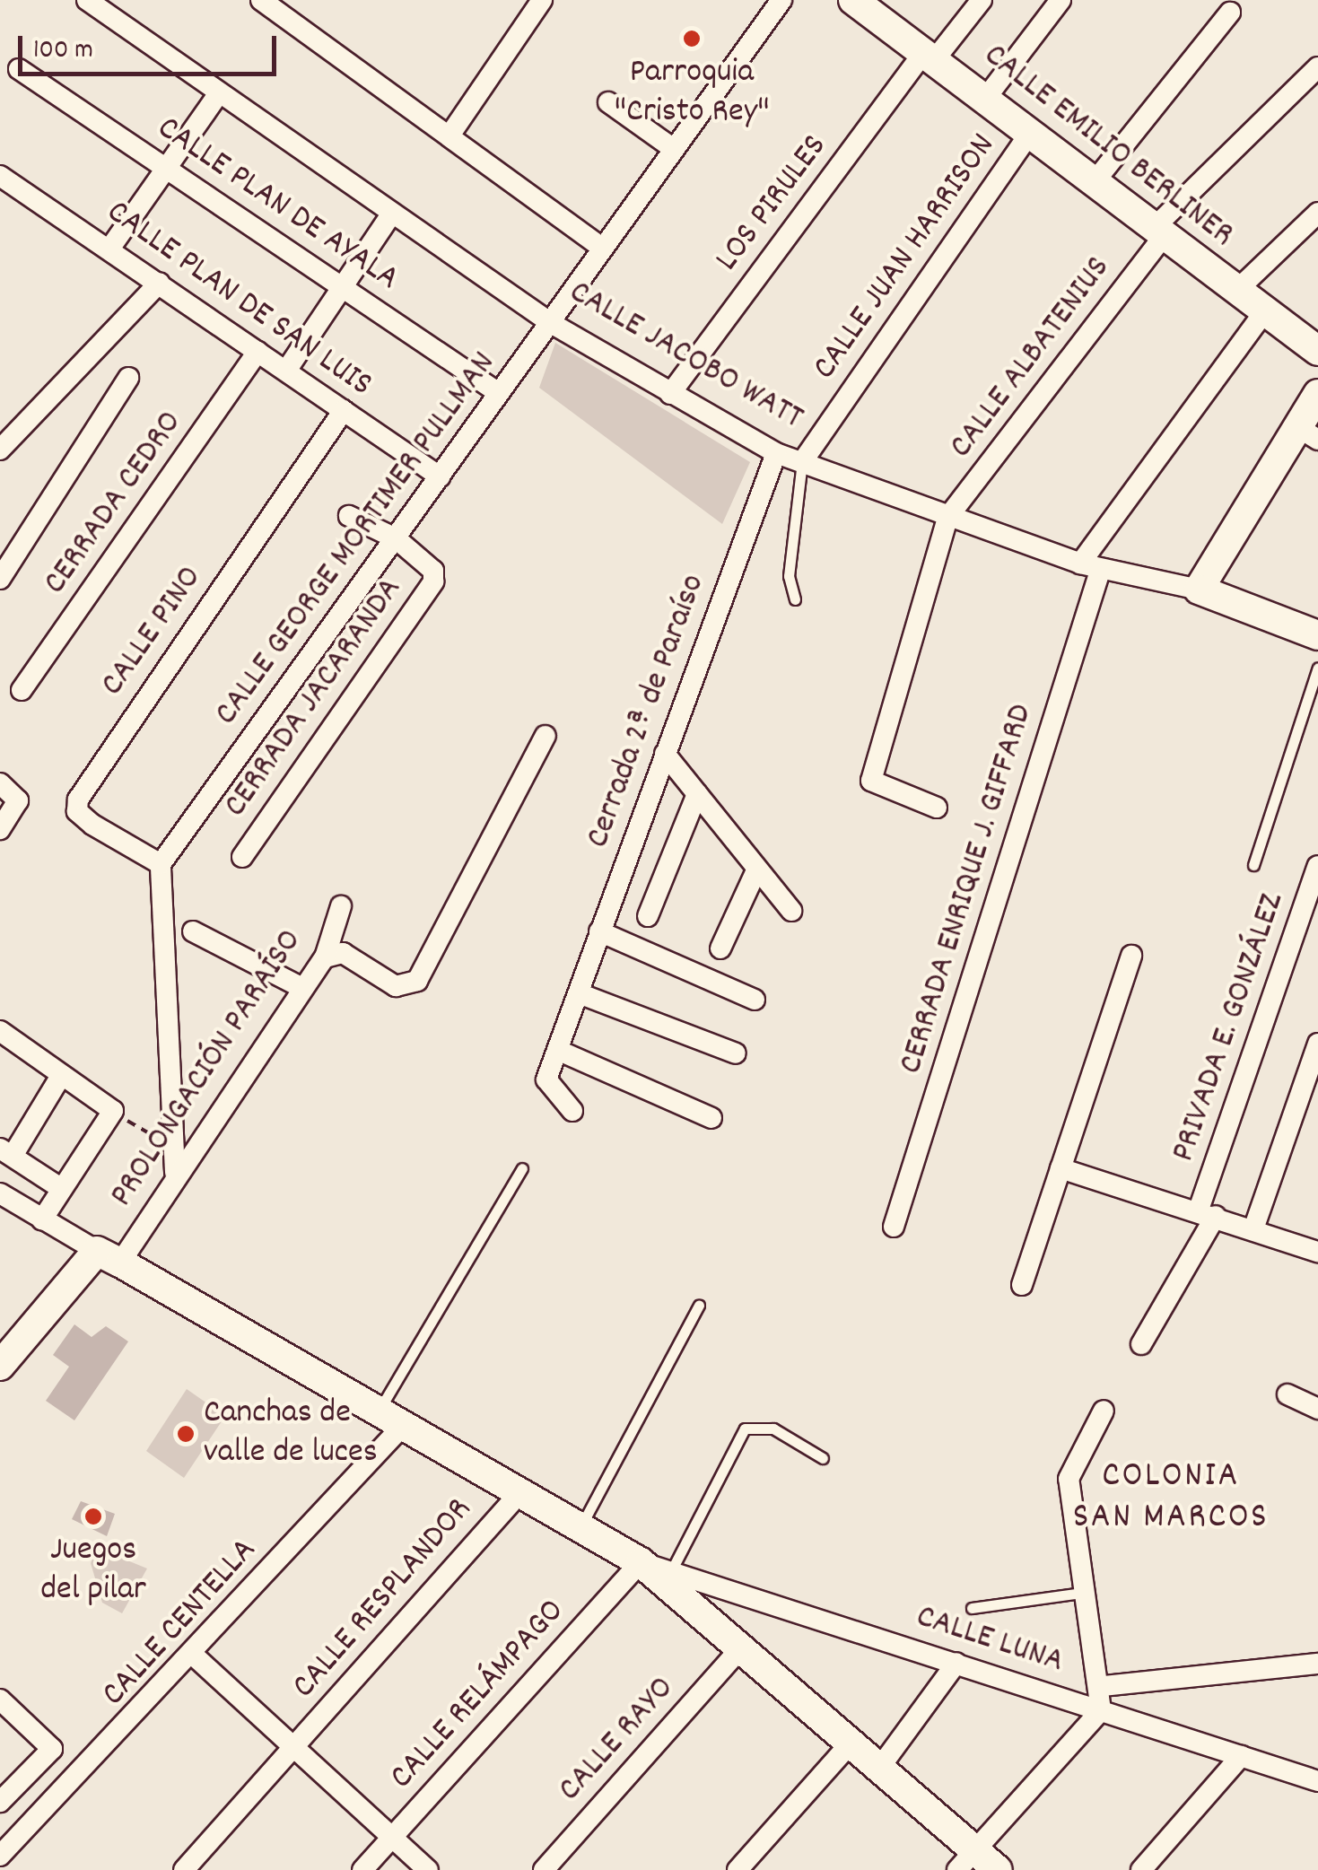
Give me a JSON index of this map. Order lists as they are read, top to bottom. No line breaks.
{"streets":{"street":["CALLE EMILIO BERLINER","LOS PIRULES","CALLE PLAN DE AYALA","CALLE JUAN HARRISON","CALLE PLAN DE SAN LUIS","CALLE JACOBO WATT","CALLE ALBATENIUS","CERRADA CEDRO","CALLE GEORGE MORTIMER PULLMAN","CALLE PINO","CERRADA JACARANDA","Cerrada 2ª de Paraíso","CERRADA ENRIQUE J. GIFFARD","PRIVADA E. GONZÁLEZ","PROLONGACIÓN PARAÍSO","CALLE RESPLANDOR","CALLE CENTELLA","CALLE LUNA","CALLE RELÁMPAGO","CALLE RAYO"]},"crossings":[["CALLE EMILIO BERLINER","LOS PIRULES"],["CALLE EMILIO BERLINER","CALLE JUAN HARRISON"],["CALLE EMILIO BERLINER","CALLE ALBATENIUS"],["CALLE EMILIO BERLINER","CERRADA ENRIQUE J. GIFFARD"],["LOS PIRULES","CALLE JACOBO WATT"],["CALLE PLAN DE AYALA","CALLE GEORGE MORTIMER PULLMAN"],["CALLE JUAN HARRISON","CALLE JACOBO WATT"],["CALLE PLAN DE SAN LUIS","CERRADA CEDRO"],["CALLE PLAN DE SAN LUIS","CALLE GEORGE MORTIMER PULLMAN"],["CALLE PLAN DE SAN LUIS","CALLE PINO"],["CALLE JACOBO WATT","CALLE ALBATENIUS"],["CALLE JACOBO WATT","CALLE GEORGE MORTIMER PULLMAN"],["CALLE JACOBO WATT","Cerrada 2ª de Paraíso"],["CALLE JACOBO WATT","CERRADA ENRIQUE J. GIFFARD"],["CALLE GEORGE MORTIMER PULLMAN","CALLE PINO"],["CALLE GEORGE MORTIMER PULLMAN","CERRADA JACARANDA"],["CALLE LUNA","CALLE RELÁMPAGO"]],"districts":["COLONIA SAN MARCOS"],"places":["Parroquia \"Cristo Rey\"","Canchas de valle de luces","Juegos del pilar"],"scale_bar":"100 m"}
